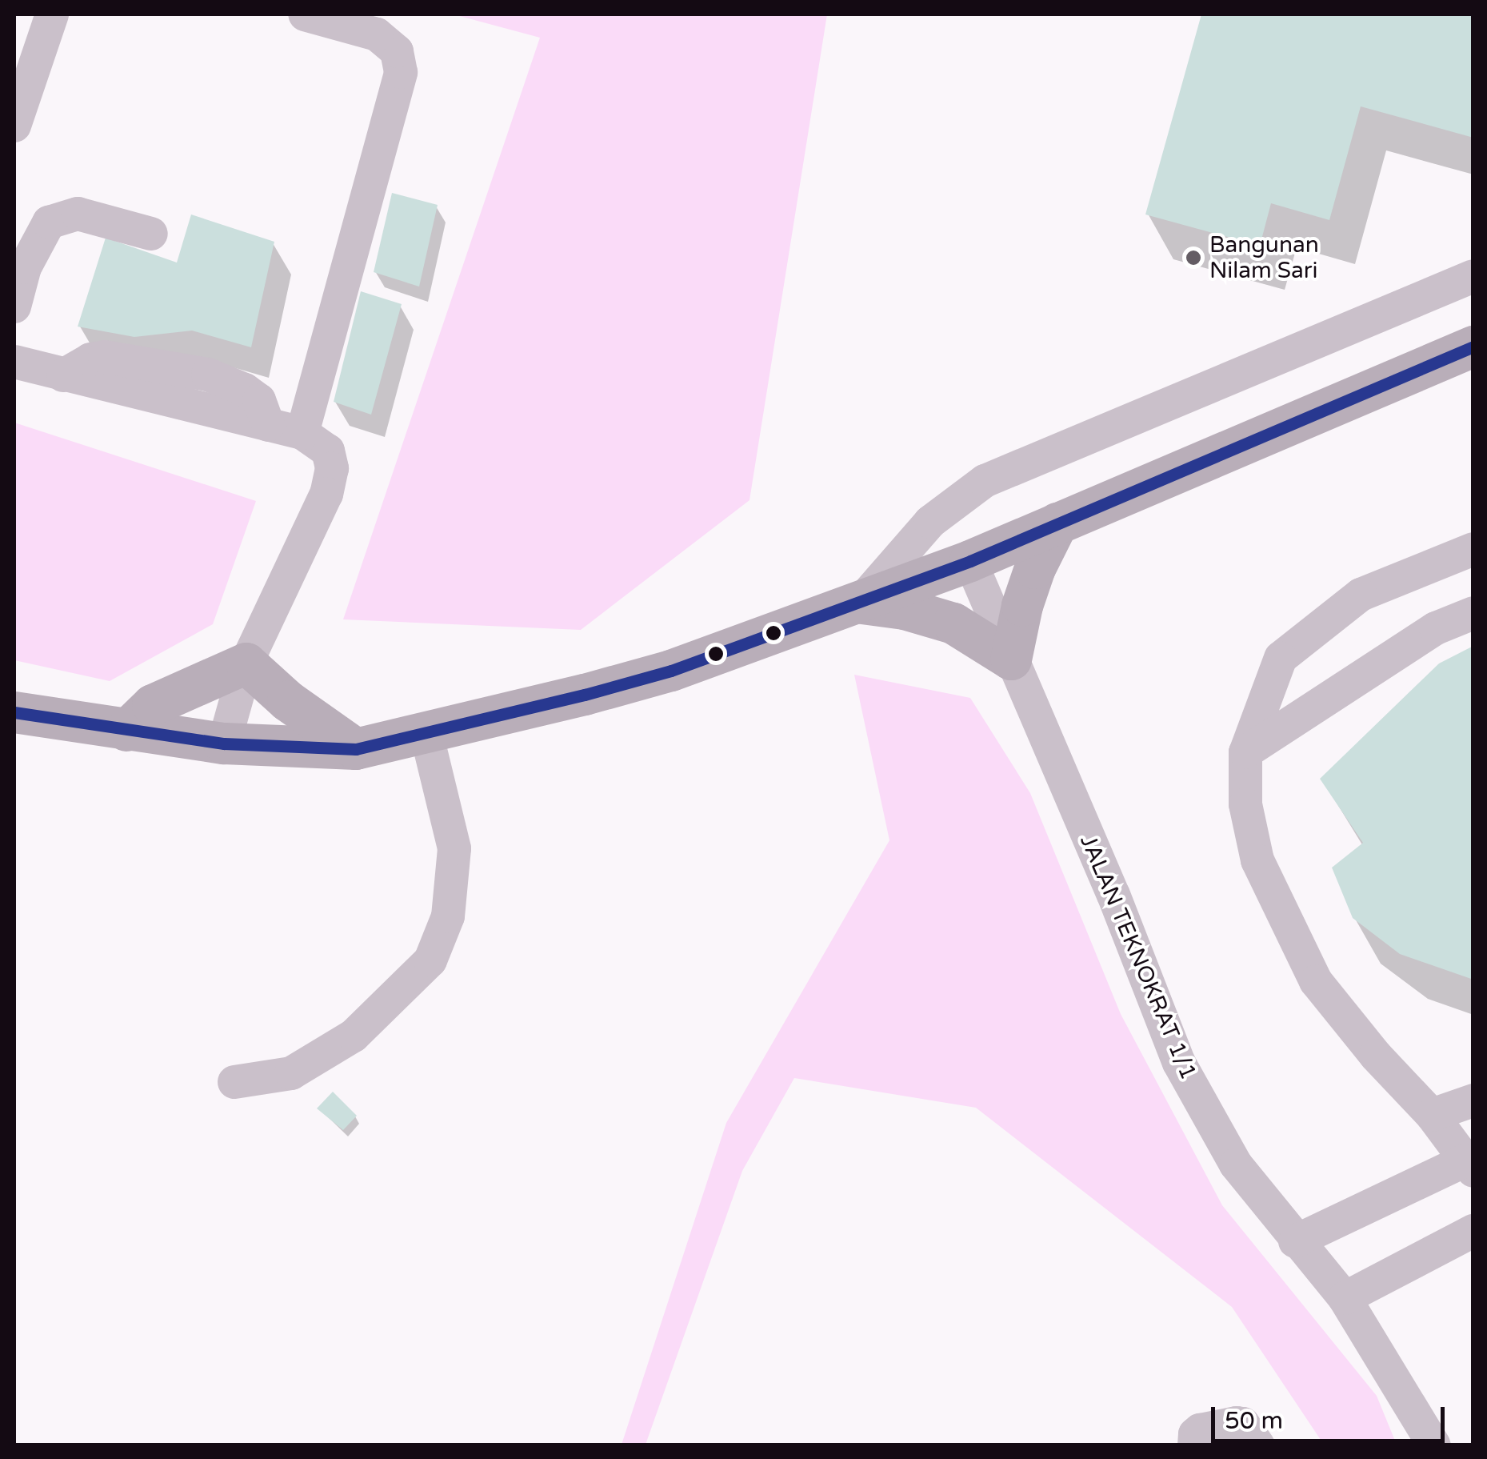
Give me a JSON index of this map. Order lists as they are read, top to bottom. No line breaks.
{"streets":{"street":["JALAN TEKNOKRAT 1/1"]},"places":["Bangunan Nilam Sari"],"scale_bar":"50 m"}
